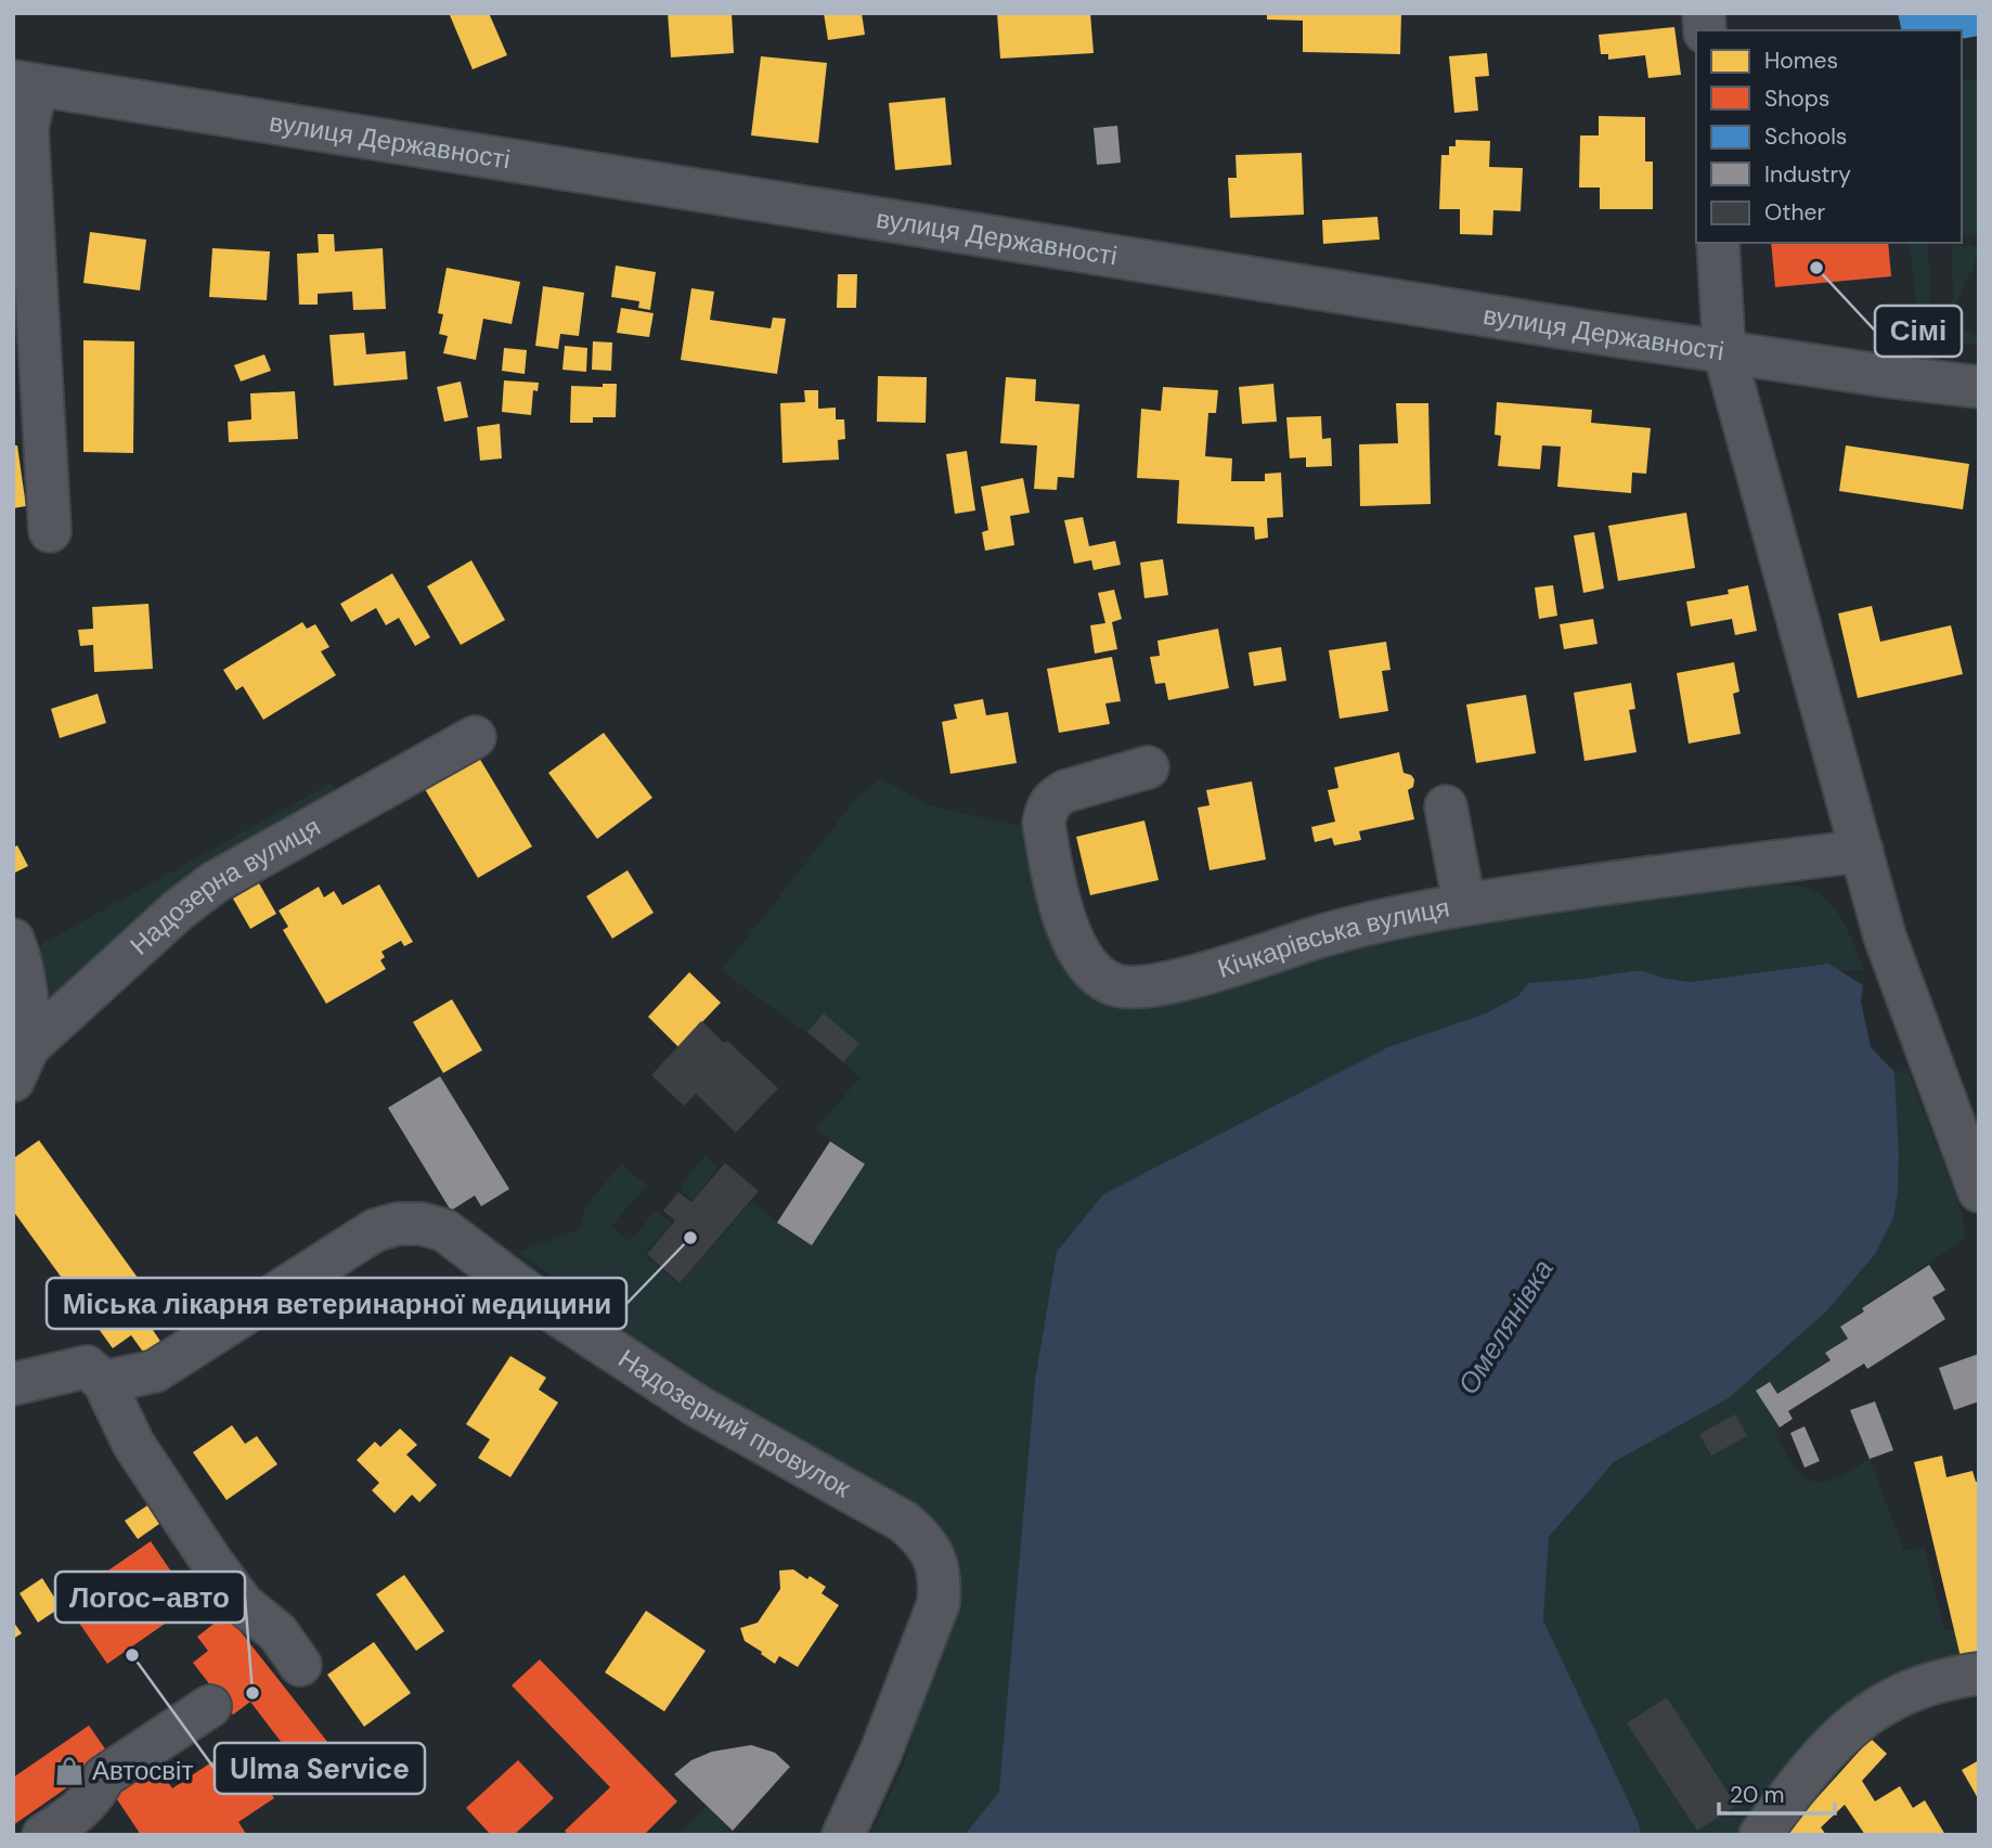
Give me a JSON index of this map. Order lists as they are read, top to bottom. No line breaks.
{"streets":{"street":["вулиця Державності","Надозерна вулиця","Кічкарівська вулиця","Надозерний провулок"]},"water":["Омелянівка"],"places":{"other":["Сімі","Міська лікарня ветеринарної медицини","Ulma Service","Логос-авто"],"shop":["Автосвіт"]},"legend":["Homes","Shops","Schools","Industry","Other"],"scale_bar":"20 m"}
